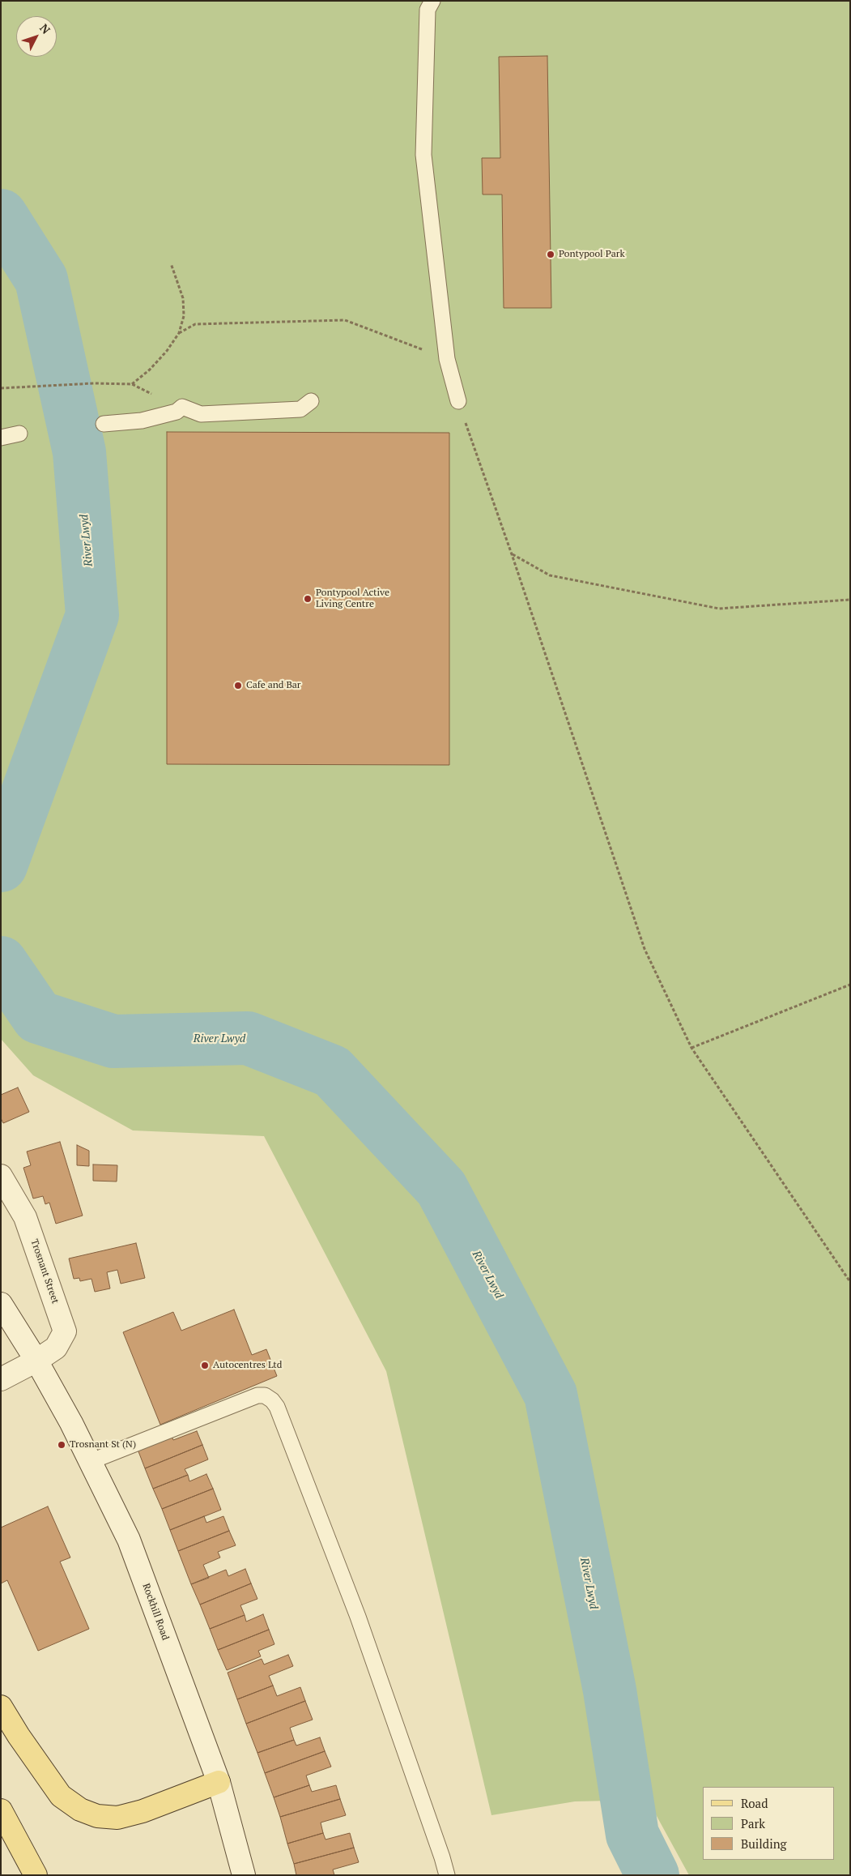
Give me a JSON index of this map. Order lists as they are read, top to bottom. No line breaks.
{"streets":{"street":["Trosnant Street","Rockhill Road"]},"crossings":[["Trosnant Street","Rockhill Road"]],"water":["River Lwyd"],"places":["Pontypool Park","Pontypool Active Living Centre","Cafe and Bar","Autocentres Ltd","Trosnant St (N)"],"legend":["Road","Park","Building"],"north":"top right"}
